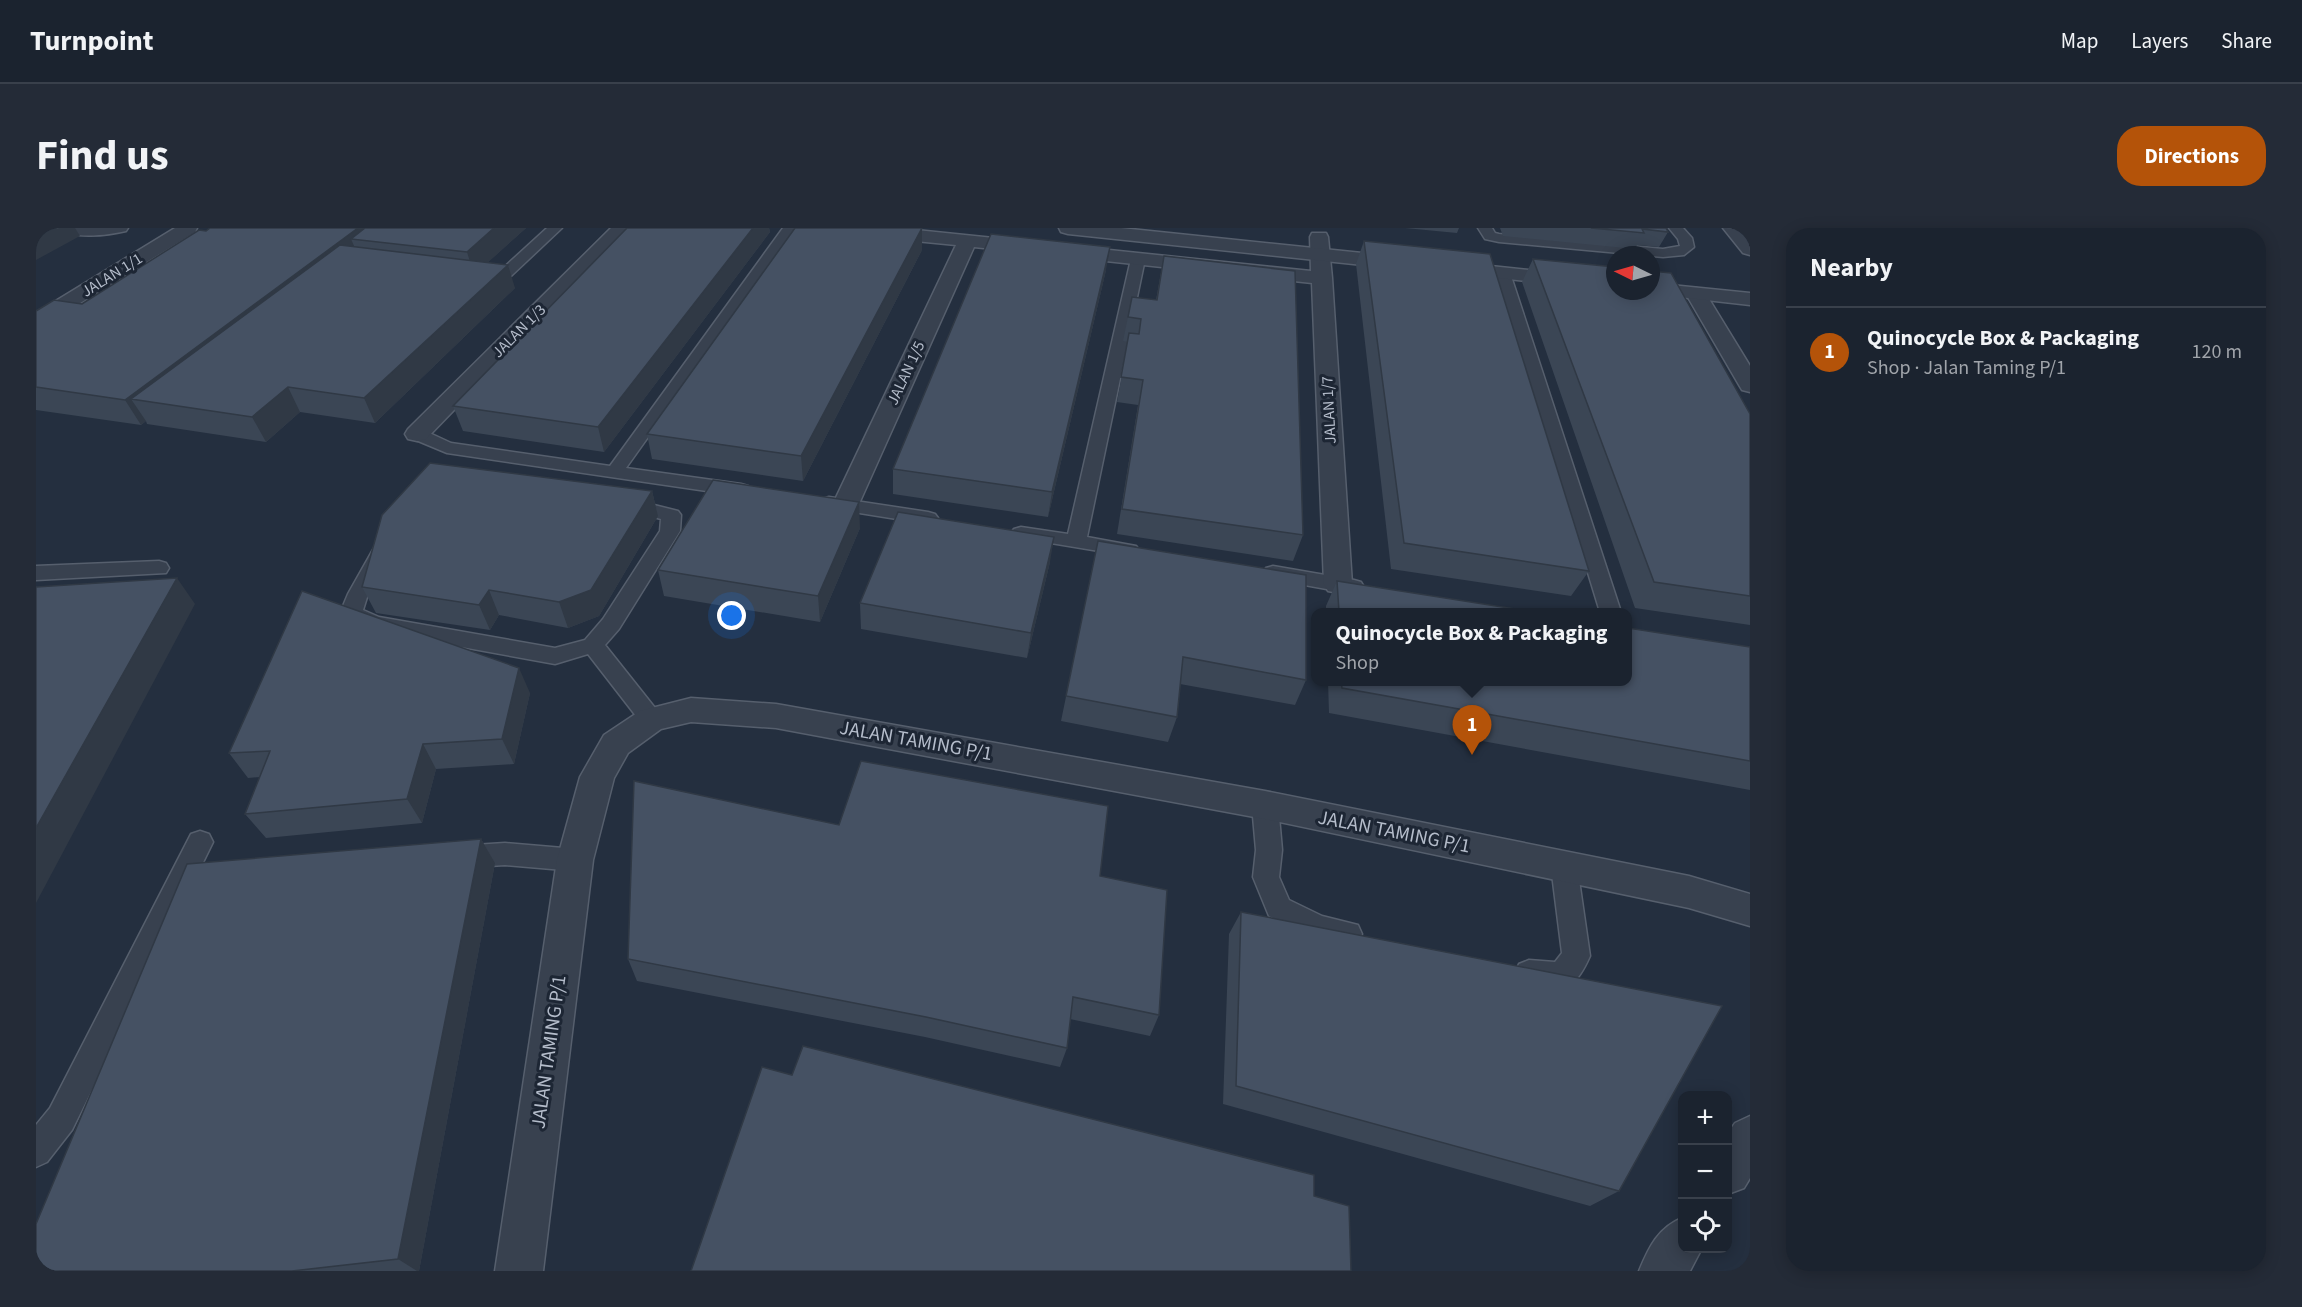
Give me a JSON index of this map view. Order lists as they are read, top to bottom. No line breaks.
{"streets":{"street":["JALAN 1/1","JALAN 1/3","JALAN 1/5","JALAN 1/7","JALAN TAMING P/1"]},"north":"left","page":{"header":"Turnpoint","nav":["Map","Layers","Share"],"title":"Find us","buttons":"Directions","heading":"Nearby","list":[{"mark":"1","name":"Quinocycle Box & Packaging","note":"Shop · Jalan Taming P/1","value":"120 m"}],"popup":["Quinocycle Box & Packaging","Shop"],"pins":"1","map_buttons":["+","−"]}}
